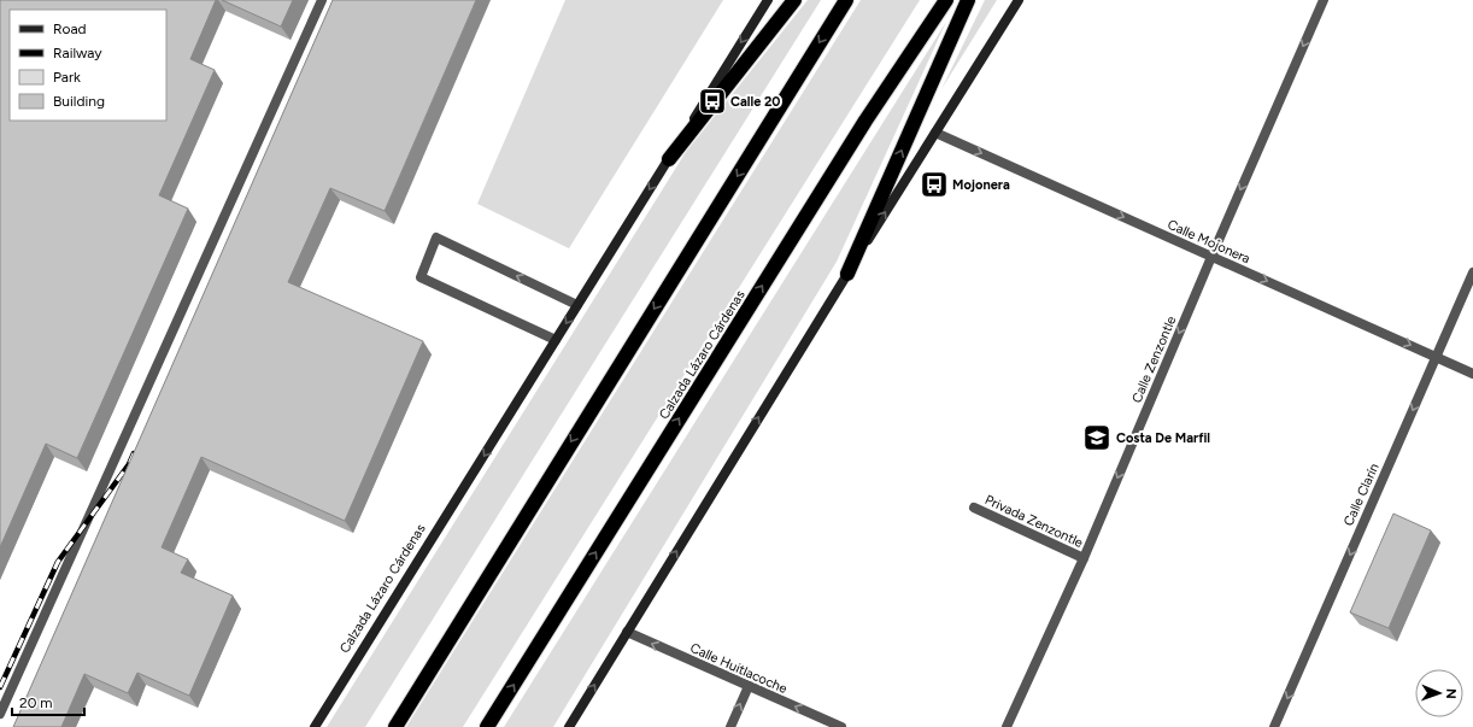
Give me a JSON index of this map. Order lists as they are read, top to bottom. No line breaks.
{"streets":{"highway":["Calzada Lázaro Cárdenas"],"street":["Calle Mojonera","Calle Zenzontle","Calle Clarín","Privada Zenzontle","Calle Huitlacoche"]},"crossings":[["Calle Mojonera","Calle Zenzontle"],["Calle Mojonera","Calle Clarín"],["Calle Zenzontle","Privada Zenzontle"]],"one_way":["Calle Mojonera","Calle Zenzontle","Calle Clarín","Calle Huitlacoche"],"places":{"bus stop":["Calle 20","Mojonera"],"school or university":["Costa De Marfil"]},"legend":["Road","Railway","Park","Building"],"scale_bar":"20 m","north":"right"}
